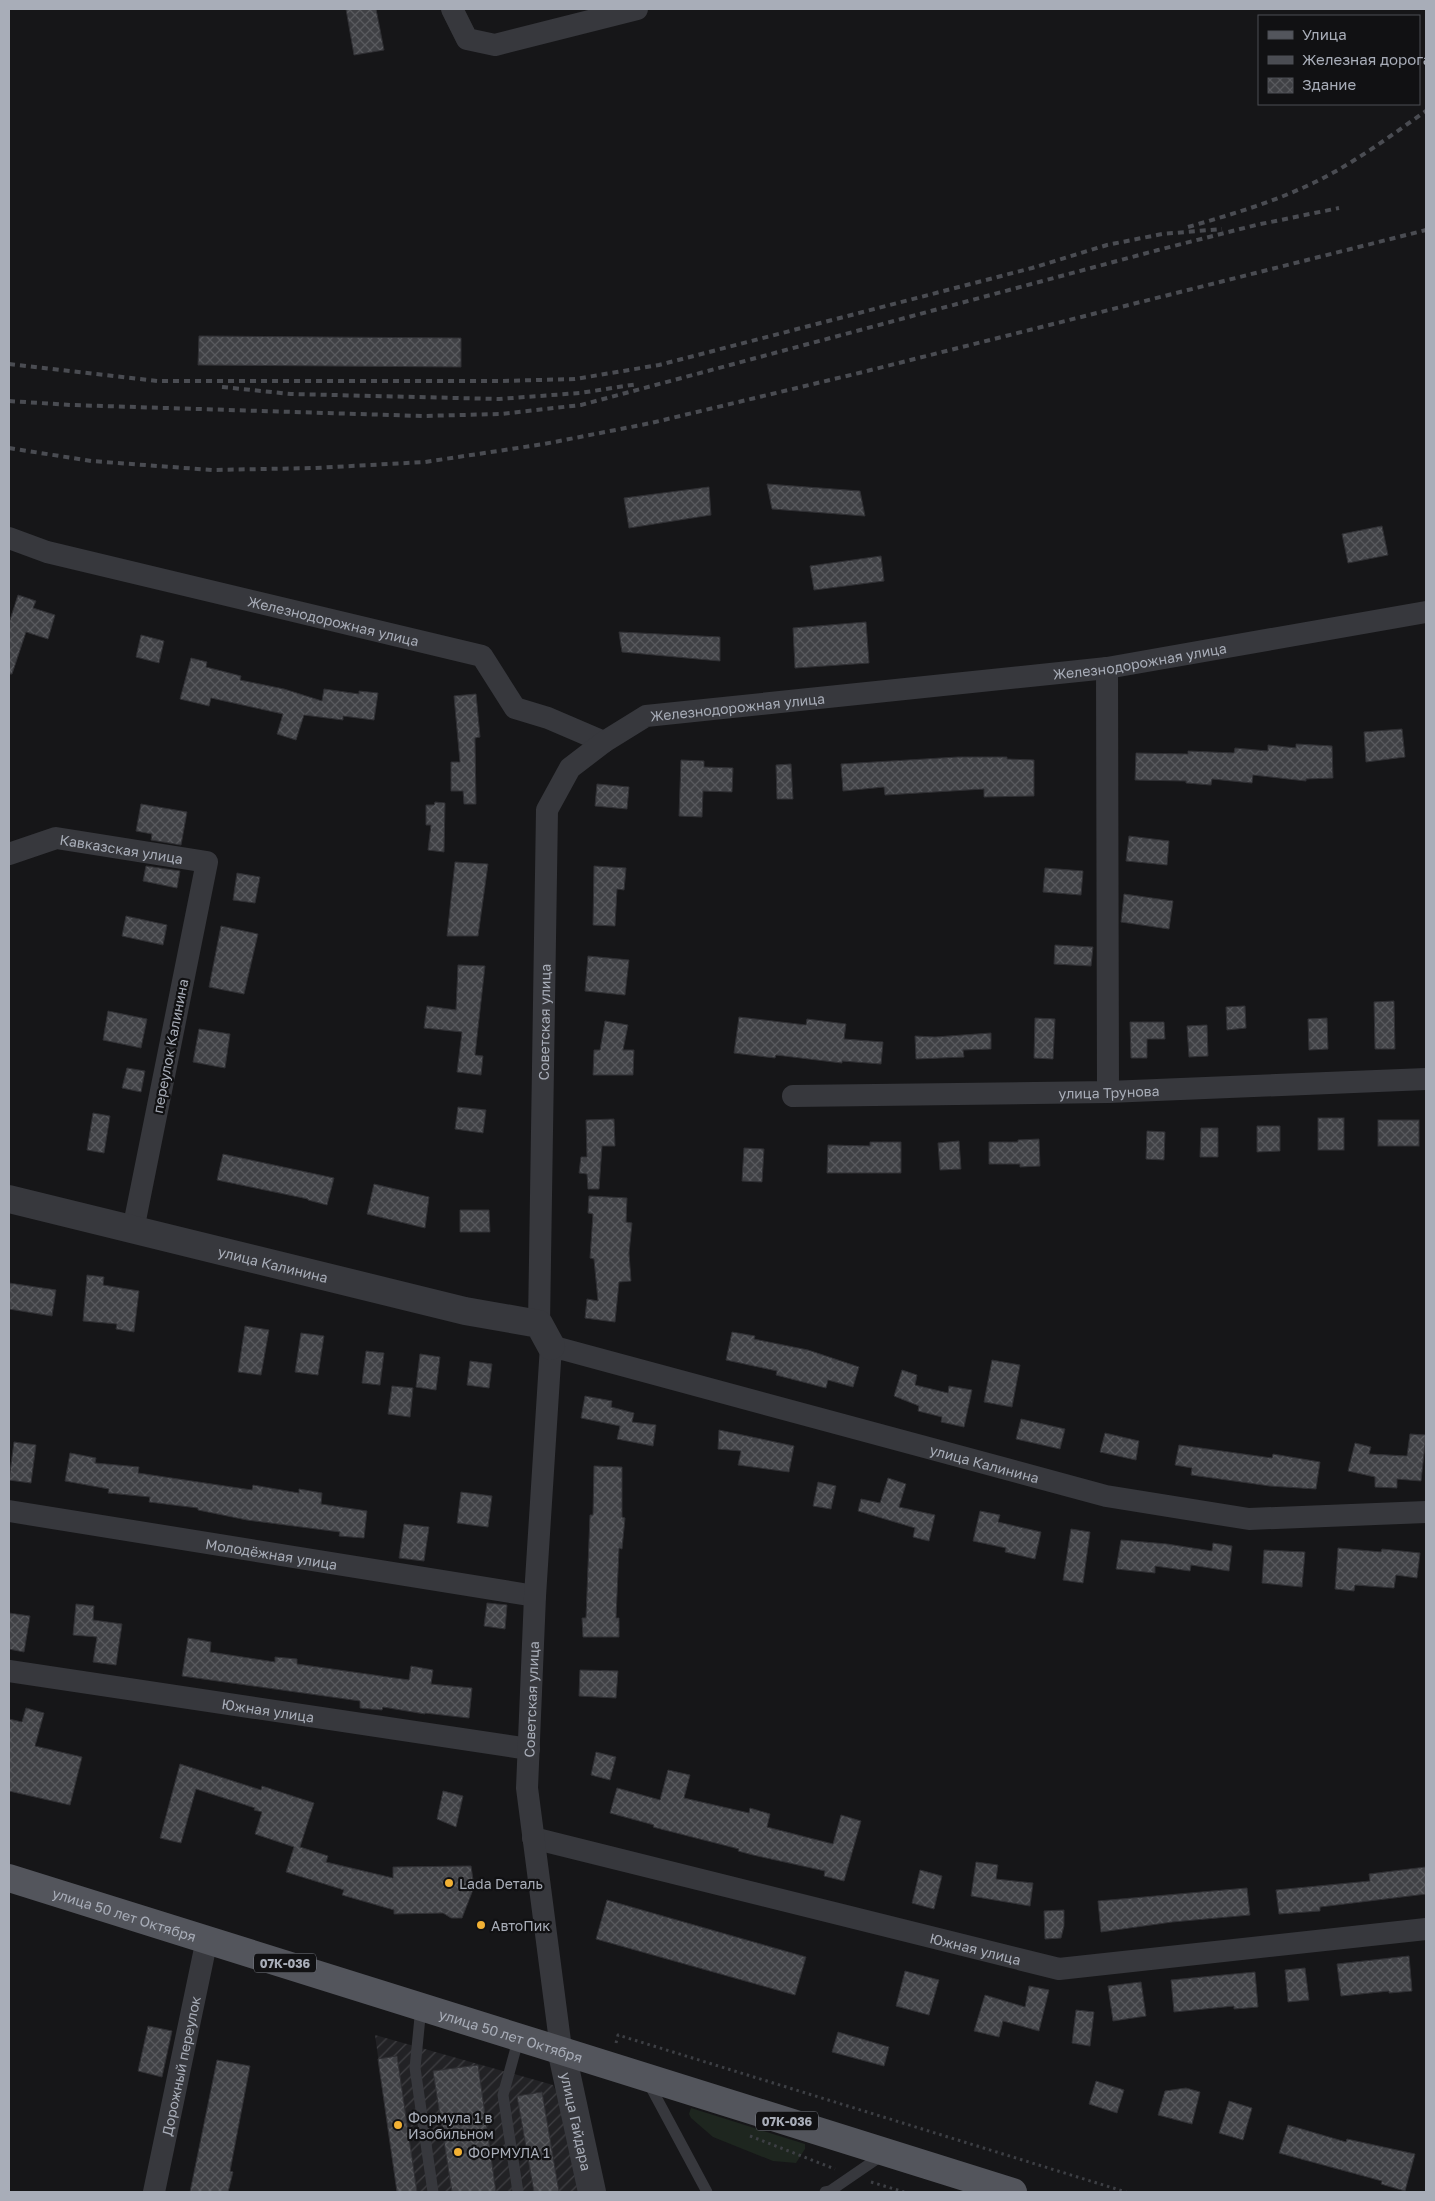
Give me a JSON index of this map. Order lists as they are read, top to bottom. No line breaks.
{"streets":{"main road":["улица 50 лет Октября","07К-036"],"street":["Железнодорожная улица","Кавказская улица","Советская улица","переулок Калинина","улица Трунова","улица Калинина","Молодёжная улица","Южная улица","Дорожный переулок","улица Гайдара"]},"crossings":[["Железнодорожная улица","Советская улица"],["Кавказская улица","переулок Калинина"],["Советская улица","улица Калинина"],["Советская улица","Молодёжная улица"],["Советская улица","Южная улица"],["Советская улица","улица 50 лет Октября"],["Советская улица","улица Гайдара"],["переулок Калинина","улица Калинина"],["улица 50 лет Октября","Дорожный переулок"],["улица 50 лет Октября","улица Гайдара"]],"places":["Lada Dеталь","АвтоПик","Формула 1 в Изобильном","ФОРМУЛА 1"],"legend":["Улица","Железная дорога","Здание"]}
